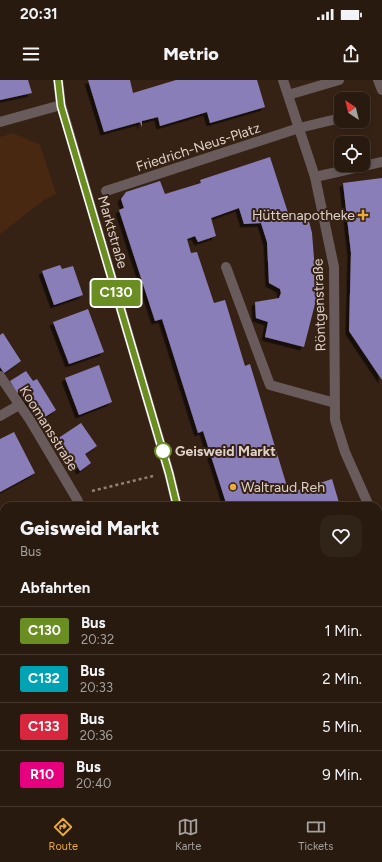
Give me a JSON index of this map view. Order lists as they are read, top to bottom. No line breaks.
{"streets":{"street":["Friedrich-Neus-Platz","Marktstraße","Röntgenstraße","Koomansstraße"]},"crossings":[["Friedrich-Neus-Platz","Röntgenstraße"]],"places":{"health":["Hüttenapotheke"],"other":["Geisweid Markt","Waltraud Reh"]},"lines":["bus line C130"],"north":"top left","page":{"status":"20:31","header":"Metrio","on_map":"C130","heading":[["Geisweid Markt","Bus"],"Abfahrten"],"list":[{"mark":"C130","name":"Bus","note":"20:32","value":"1 Min."},{"mark":"C132","name":"Bus","note":"20:33","value":"2 Min."},{"mark":"C133","name":"Bus","note":"20:36","value":"5 Min."},{"mark":"R10","name":"Bus","note":"20:40","value":"9 Min."}],"tabs":["Route","Karte","Tickets"]}}
